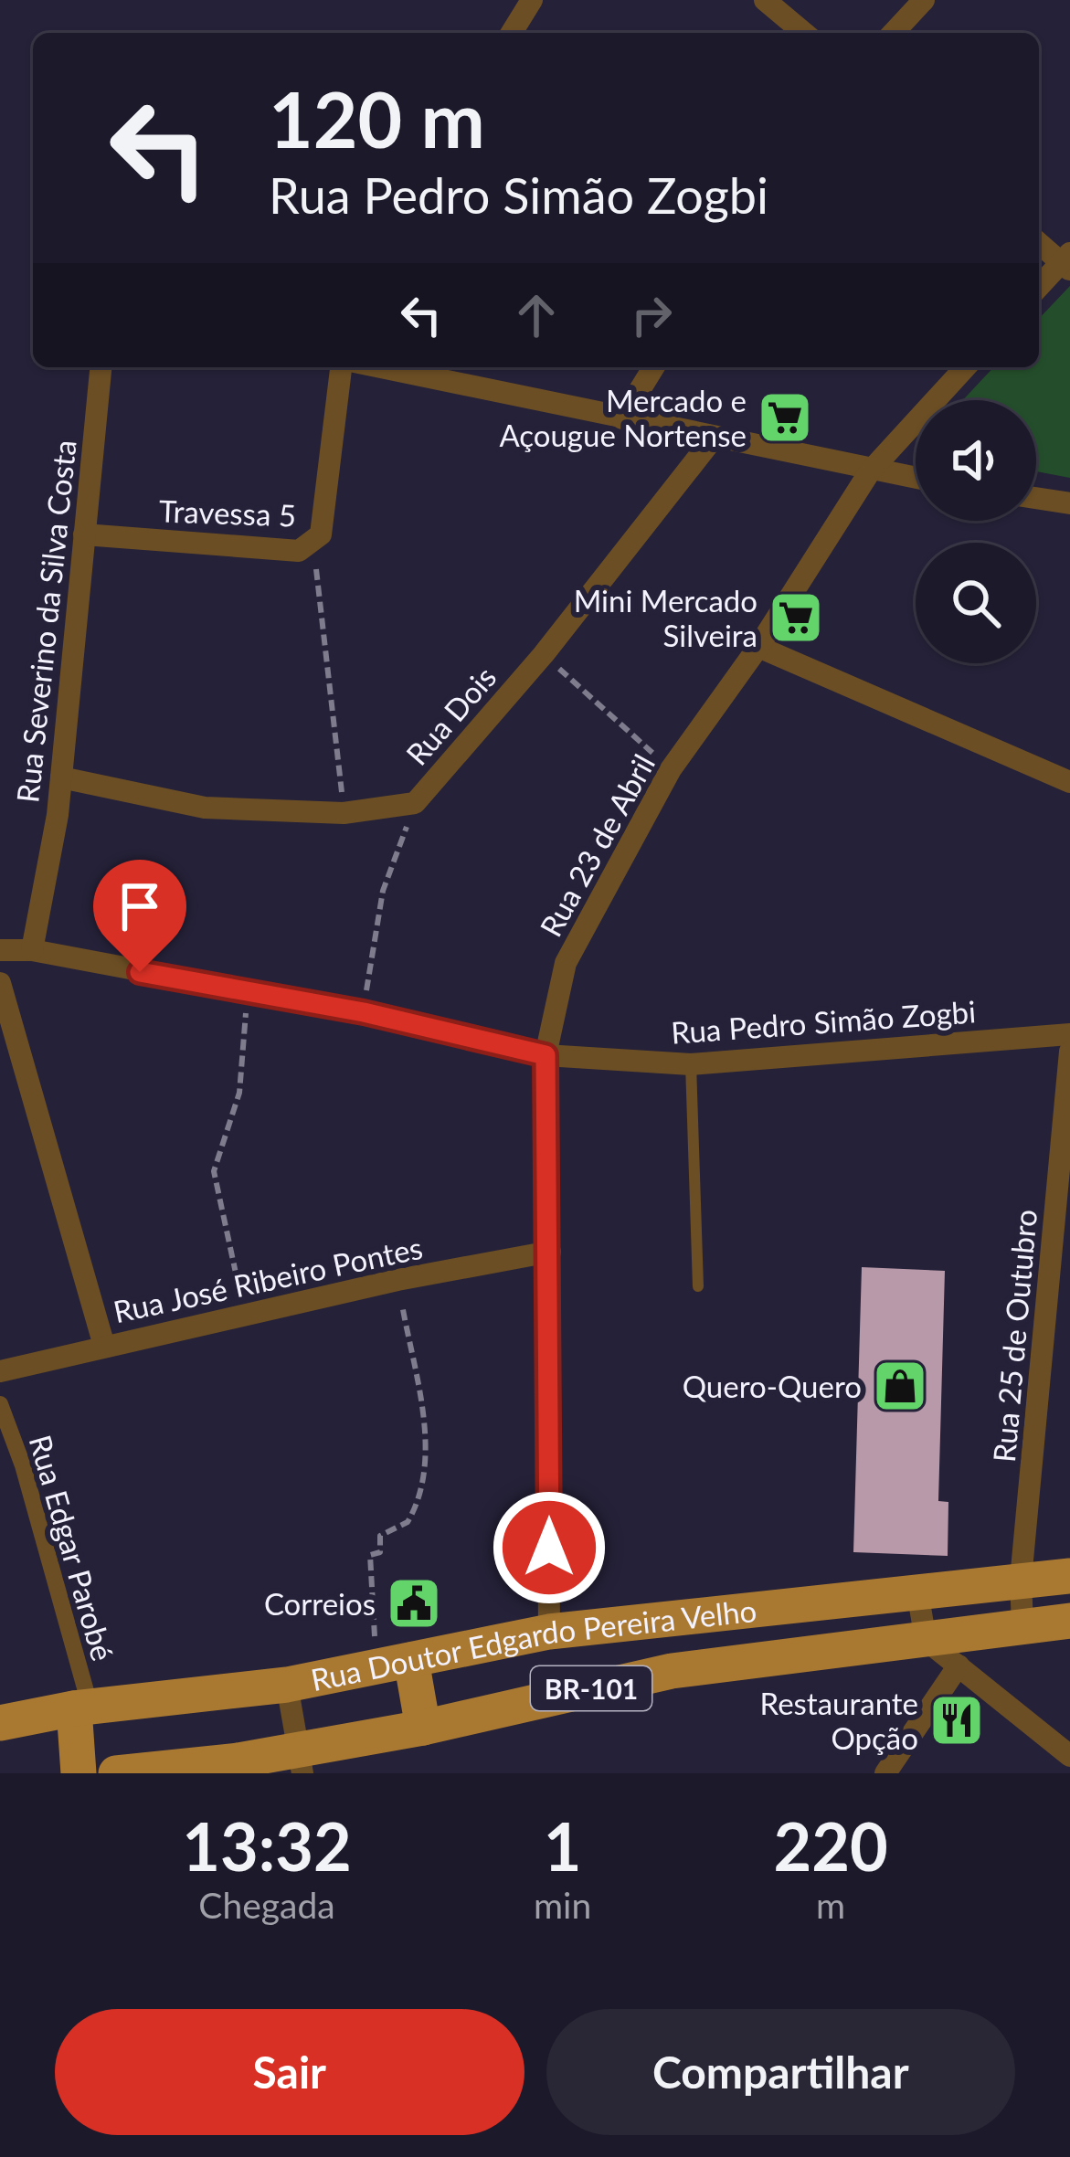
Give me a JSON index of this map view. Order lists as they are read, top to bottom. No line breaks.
{"streets":{"main road":["Rua Doutor Edgardo Pereira Velho","BR-101"],"street":["Travessa 5","Rua Severino da Silva Costa","Rua Dois","Rua 23 de Abril","Rua Pedro Simão Zogbi","Rua José Ribeiro Pontes","Rua 25 de Outubro","Rua Edgar Parobé"]},"crossings":[["Travessa 5","Rua Severino da Silva Costa"],["Rua Severino da Silva Costa","Rua Dois"],["Rua Severino da Silva Costa","Rua Pedro Simão Zogbi"],["Rua 23 de Abril","Rua Pedro Simão Zogbi"],["Rua 23 de Abril","Rua José Ribeiro Pontes"],["Rua 23 de Abril","Rua Doutor Edgardo Pereira Velho"],["Rua 25 de Outubro","Rua Doutor Edgardo Pereira Velho"],["Rua Edgar Parobé","Rua Doutor Edgardo Pereira Velho"]],"places":{"supermarket":["Mercado e Açougue Nortense","Mini Mercado Silveira"],"shop":["Quero-Quero"],"public building":["Correios"],"restaurant":["Restaurante Opção"]},"page":{"turn":["120 m","Rua Pedro Simão Zogbi"],"eta":["13:32","Chegada","1","min","220","m"],"buttons":["Sair","Compartilhar"]}}
